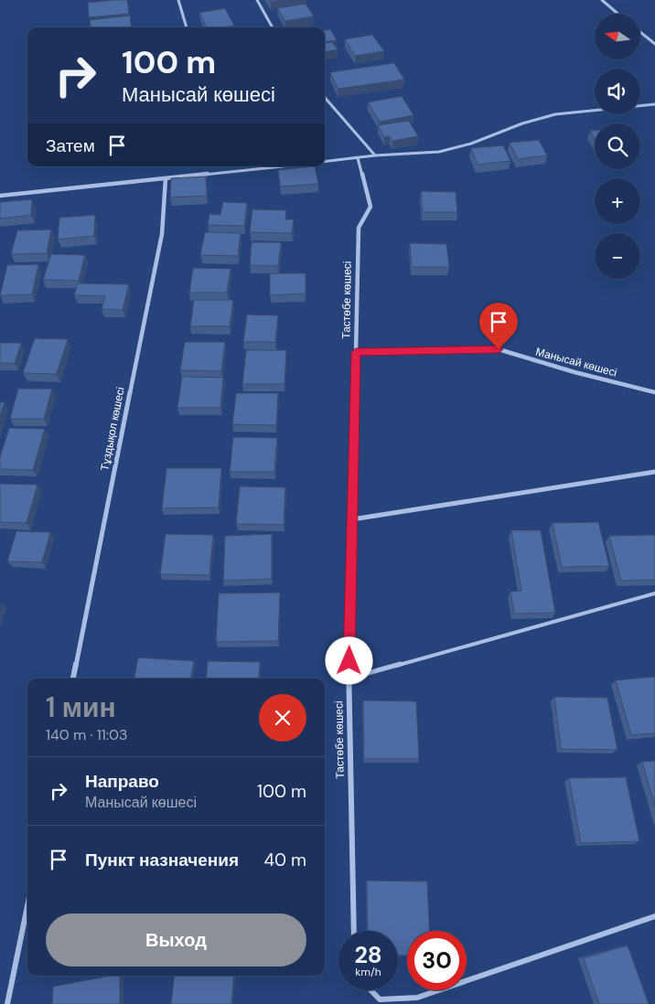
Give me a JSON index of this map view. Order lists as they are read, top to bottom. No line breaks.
{"streets":{"street":["Тастөбе көшесі","Манысай көшесі","Тұздықол көшесі"]},"crossings":[["Тастөбе көшесі","Манысай көшесі"]],"north":"left","page":{"map_buttons":["+","−"],"turn":["100 m","Манысай көшесі"],"then":"Затем","heading":["1 мин","140 m · 11:03"],"list":[{"name":"Направо","note":"Манысай көшесі","value":"100 m"},{"name":"Пункт назначения","value":"40 m"}],"buttons":"Выход","speed":"28 km/h","limit":"30"}}
